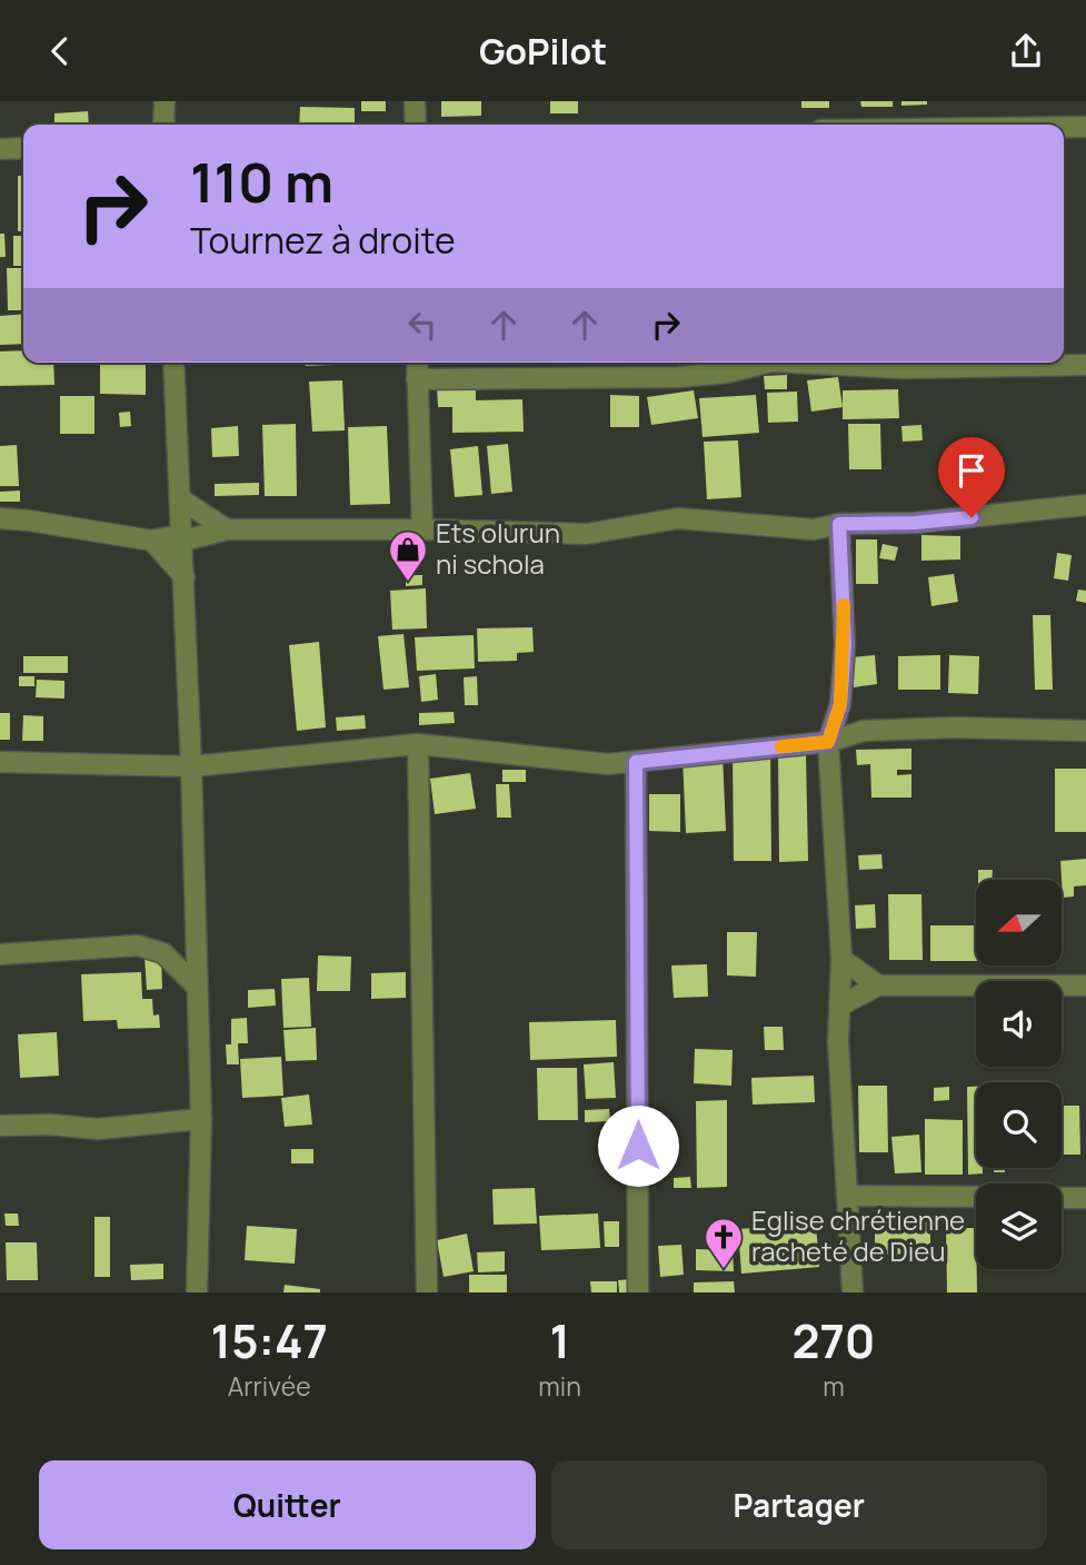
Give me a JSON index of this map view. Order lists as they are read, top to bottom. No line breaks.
{"places":{"shop":["Ets olurun ni schola"],"church":["Eglise chrétienne racheté de Dieu"]},"north":"left","page":{"header":"GoPilot","turn":["110 m","Tournez à droite"],"eta":["15:47","Arrivée","1","min","270","m"],"buttons":["Quitter","Partager"]}}
